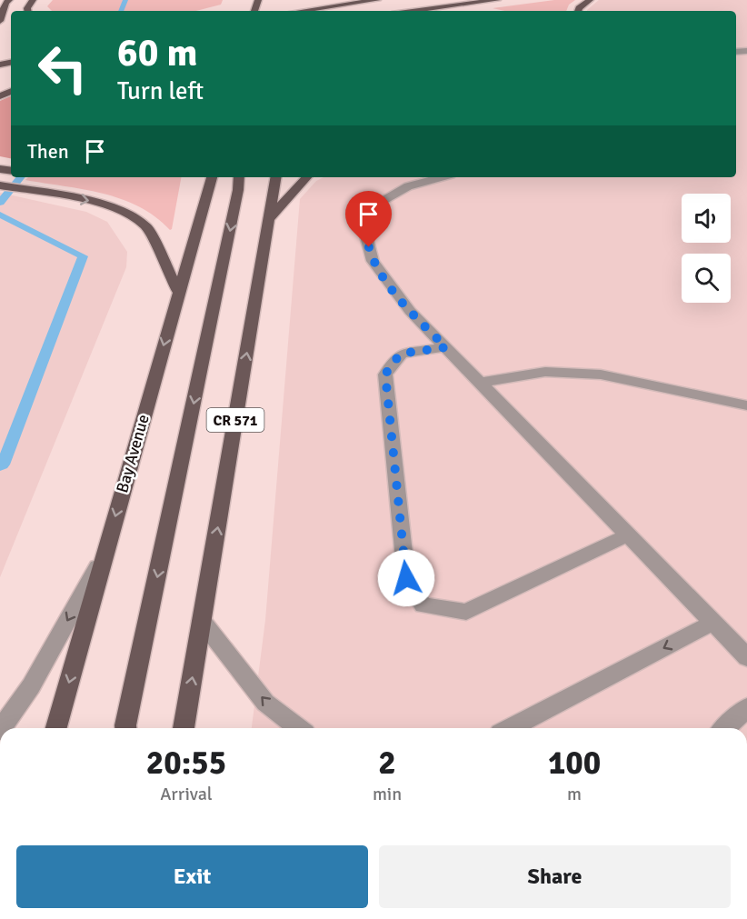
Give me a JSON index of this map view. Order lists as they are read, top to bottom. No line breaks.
{"streets":{"main road":["CR 571","Bay Avenue"]},"page":{"turn":["60 m","Turn left"],"then":"Then","eta":["20:55","Arrival","2","min","100","m"],"buttons":["Exit","Share"]}}
